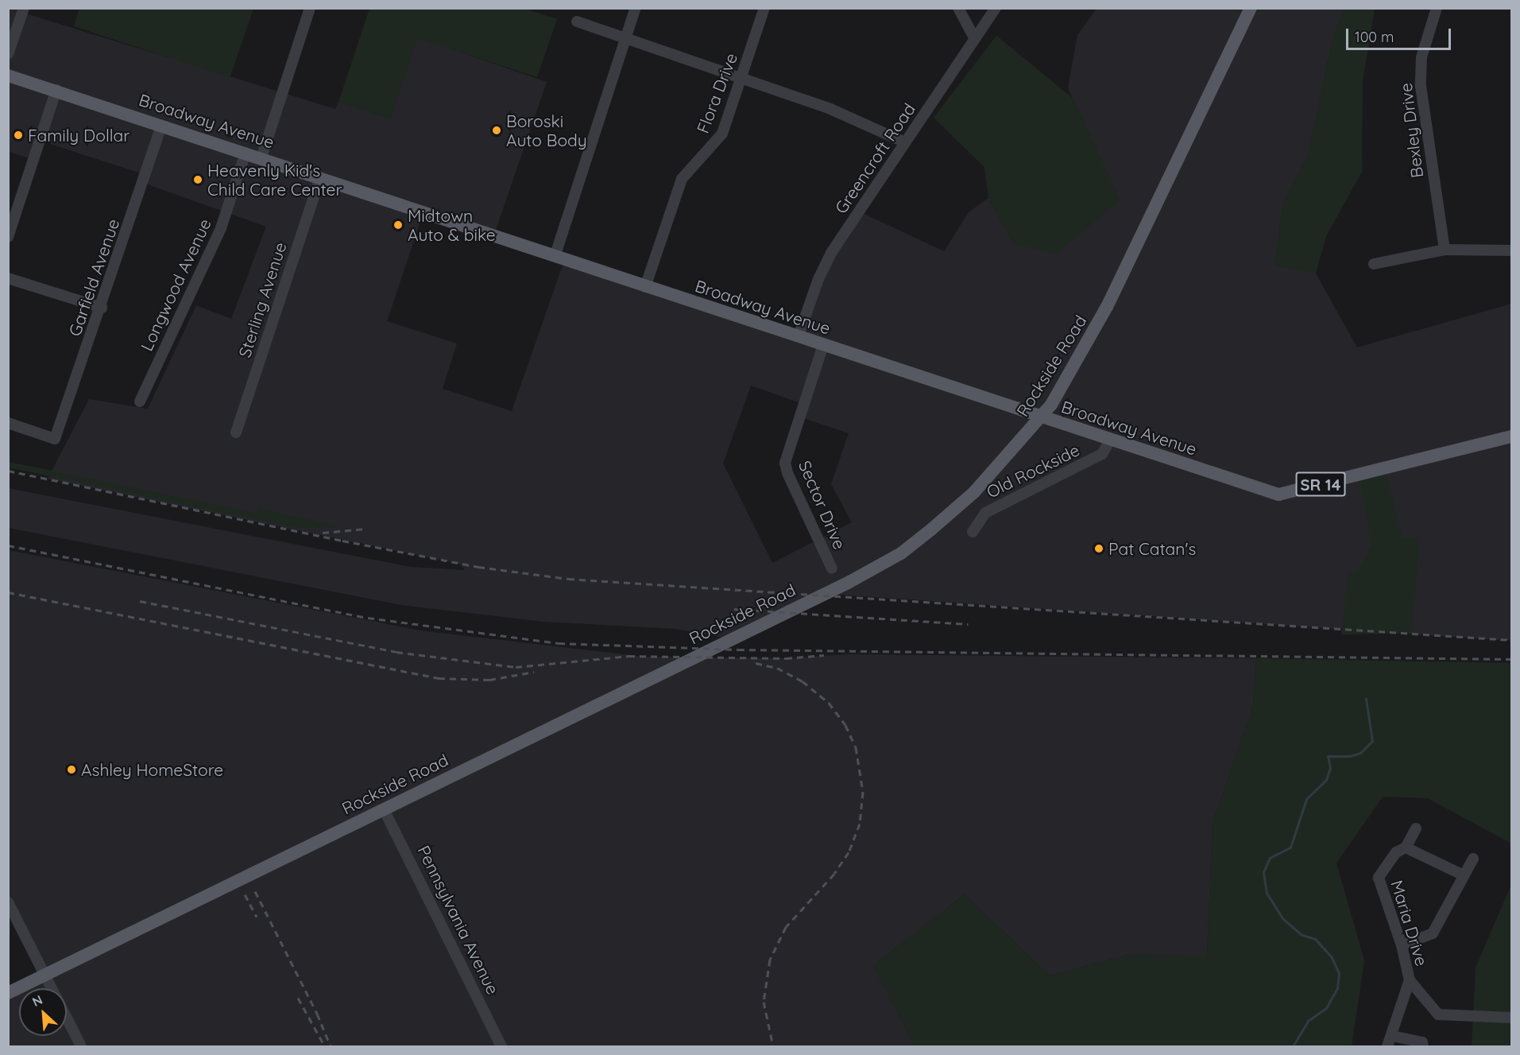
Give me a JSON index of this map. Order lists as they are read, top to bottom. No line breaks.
{"streets":{"main road":["Broadway Avenue","Rockside Road","SR 14"],"street":["Flora Drive","Bexley Drive","Greencroft Road","Garfield Avenue","Longwood Avenue","Sterling Avenue","Old Rockside","Sector Drive","Pennsylvania Avenue","Maria Drive"]},"crossings":[["Flora Drive","Broadway Avenue"],["Broadway Avenue","Greencroft Road"],["Broadway Avenue","Garfield Avenue"],["Broadway Avenue","Longwood Avenue"],["Broadway Avenue","Sterling Avenue"],["Broadway Avenue","Rockside Road"],["Broadway Avenue","Old Rockside"],["Broadway Avenue","Sector Drive"],["Rockside Road","Pennsylvania Avenue"]],"places":["Boroski Auto Body","Family Dollar","Heavenly Kid's Child Care Center","Midtown Auto & bike","Pat Catan's","Ashley HomeStore"],"scale_bar":"100 m","north":"top left"}
